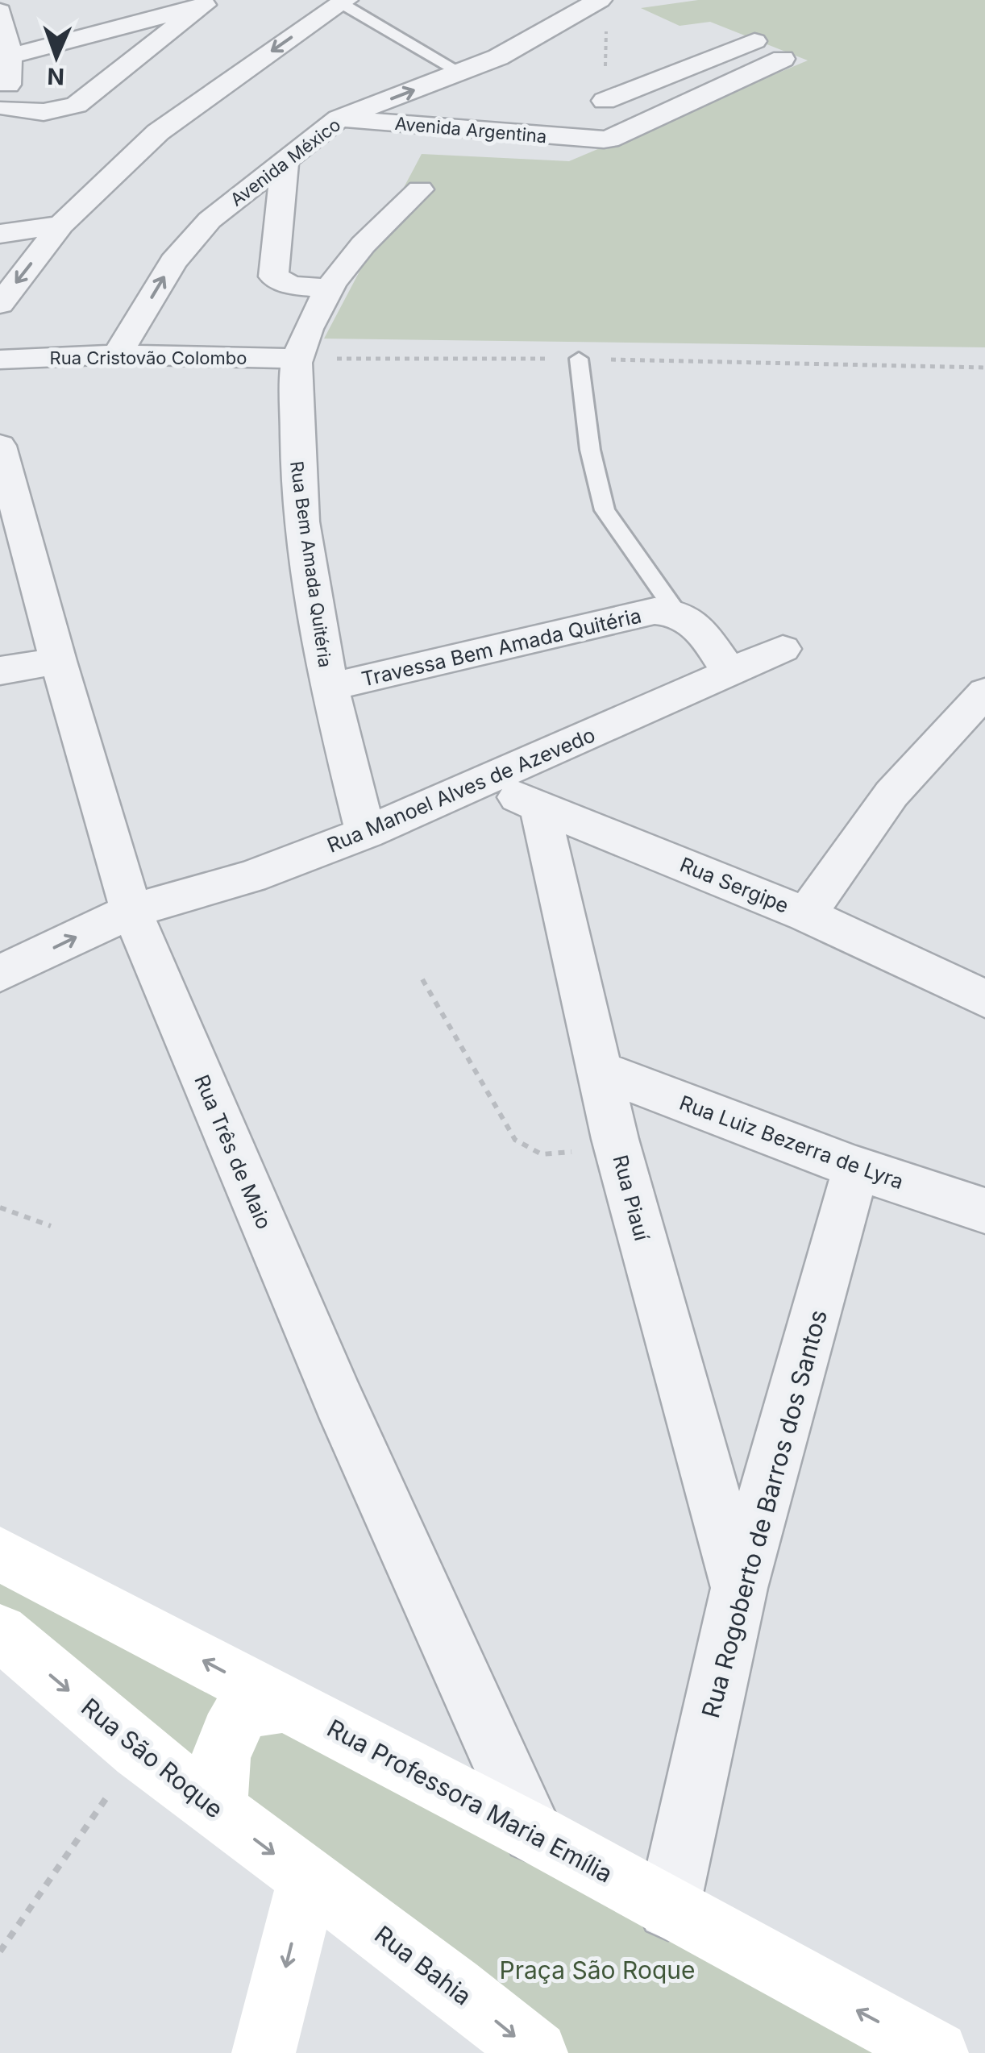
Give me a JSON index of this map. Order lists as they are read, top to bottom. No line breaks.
{"streets":{"street":["Avenida Argentina","Avenida México","Rua Cristovão Colombo","Rua Bem Amada Quitéria","Travessa Bem Amada Quitéria","Rua Manoel Alves de Azevedo","Rua Sergipe","Rua Luiz Bezerra de Lyra","Rua Três de Maio","Rua Piauí","Rua Rogoberto de Barros dos Santos","Rua São Roque","Rua Professora Maria Emília","Rua Bahia"]},"crossings":[["Avenida Argentina","Avenida México"],["Avenida México","Rua Cristovão Colombo"],["Rua Cristovão Colombo","Rua Bem Amada Quitéria"],["Rua Bem Amada Quitéria","Travessa Bem Amada Quitéria"],["Rua Bem Amada Quitéria","Rua Manoel Alves de Azevedo"],["Rua Manoel Alves de Azevedo","Rua Sergipe"],["Rua Manoel Alves de Azevedo","Rua Três de Maio"],["Rua Sergipe","Rua Piauí"],["Rua Luiz Bezerra de Lyra","Rua Piauí"],["Rua Luiz Bezerra de Lyra","Rua Rogoberto de Barros dos Santos"],["Rua Três de Maio","Rua Professora Maria Emília"],["Rua Piauí","Rua Rogoberto de Barros dos Santos"],["Rua Rogoberto de Barros dos Santos","Rua Professora Maria Emília"],["Rua São Roque","Rua Bahia"]],"one_way":["Rua São Roque","Rua Professora Maria Emília","Rua Bahia"],"parks":["Praça São Roque"],"north":"bottom"}
